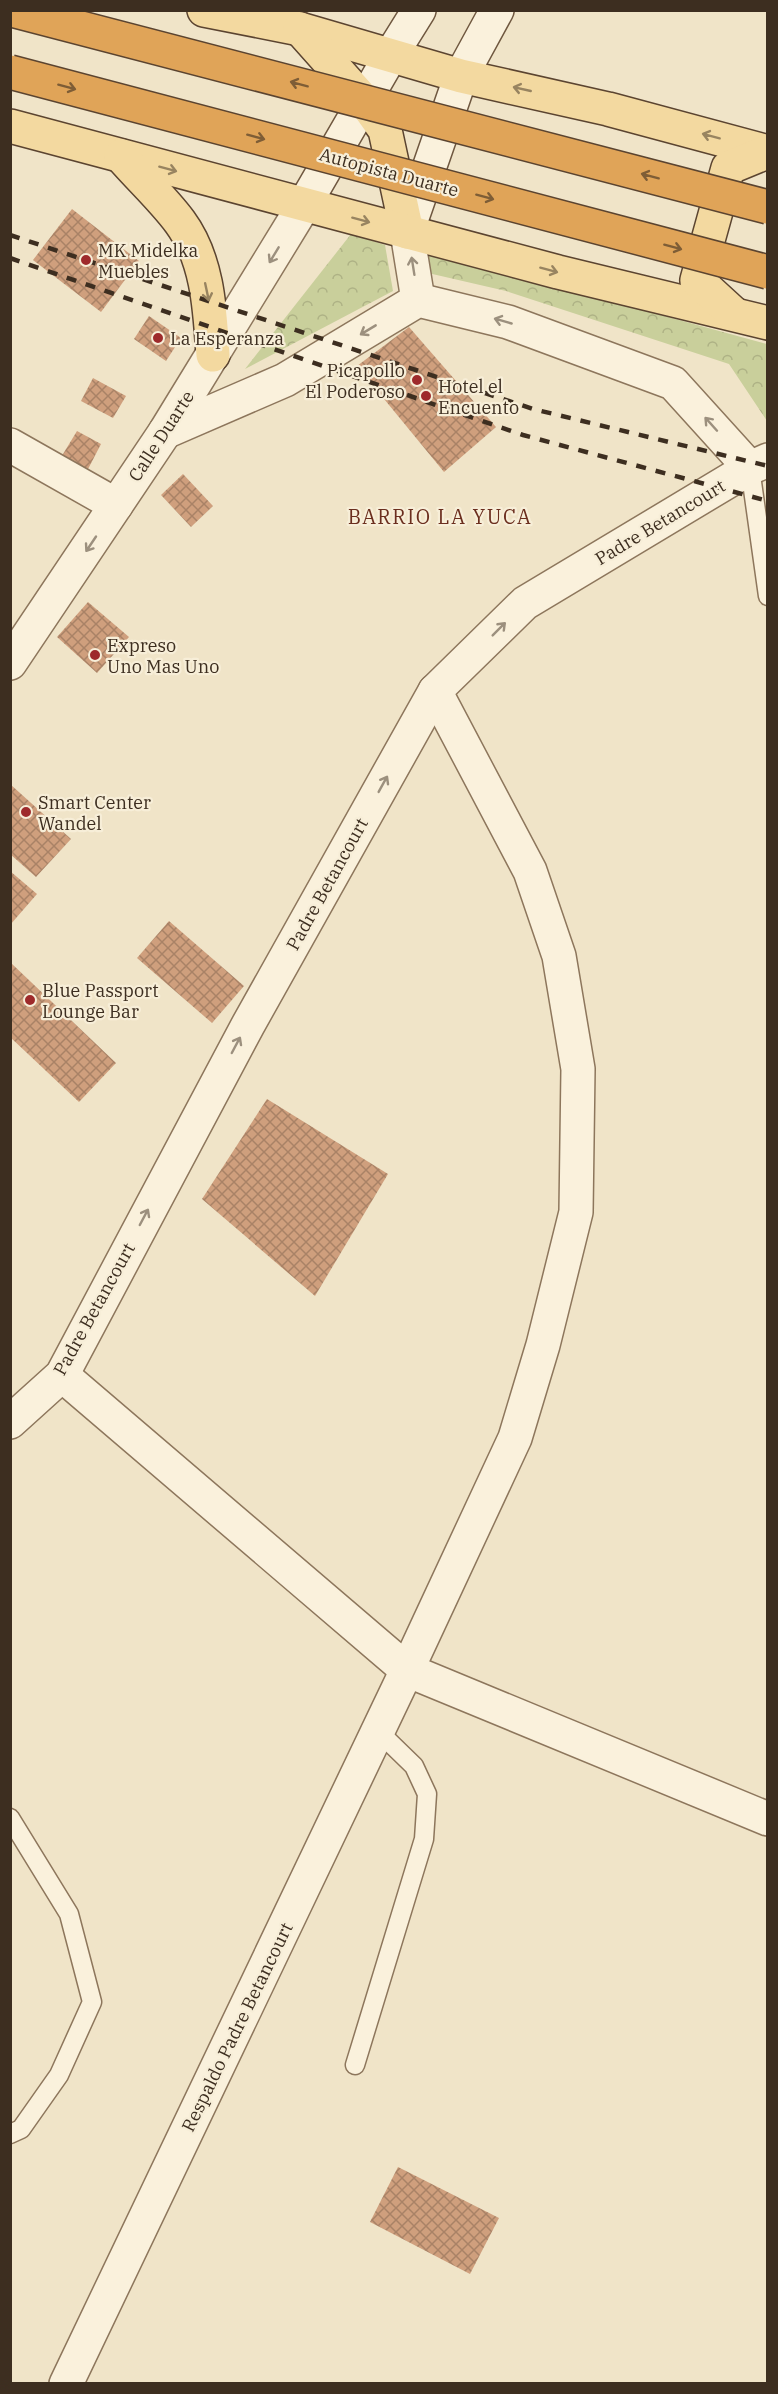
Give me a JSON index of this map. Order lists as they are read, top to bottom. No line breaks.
{"streets":{"highway":["Autopista Duarte"],"street":["Calle Duarte","Padre Betancourt","Respaldo Padre Betancourt"]},"crossings":[["Padre Betancourt","Respaldo Padre Betancourt"]],"one_way":["Calle Duarte","Padre Betancourt"],"districts":["BARRIO LA YUCA"],"places":["MK Midelka Muebles","La Esperanza","Picapollo El Poderoso","Hotel el Encuento","Expreso Uno Mas Uno","Smart Center Wandel","Blue Passport Lounge Bar"]}
